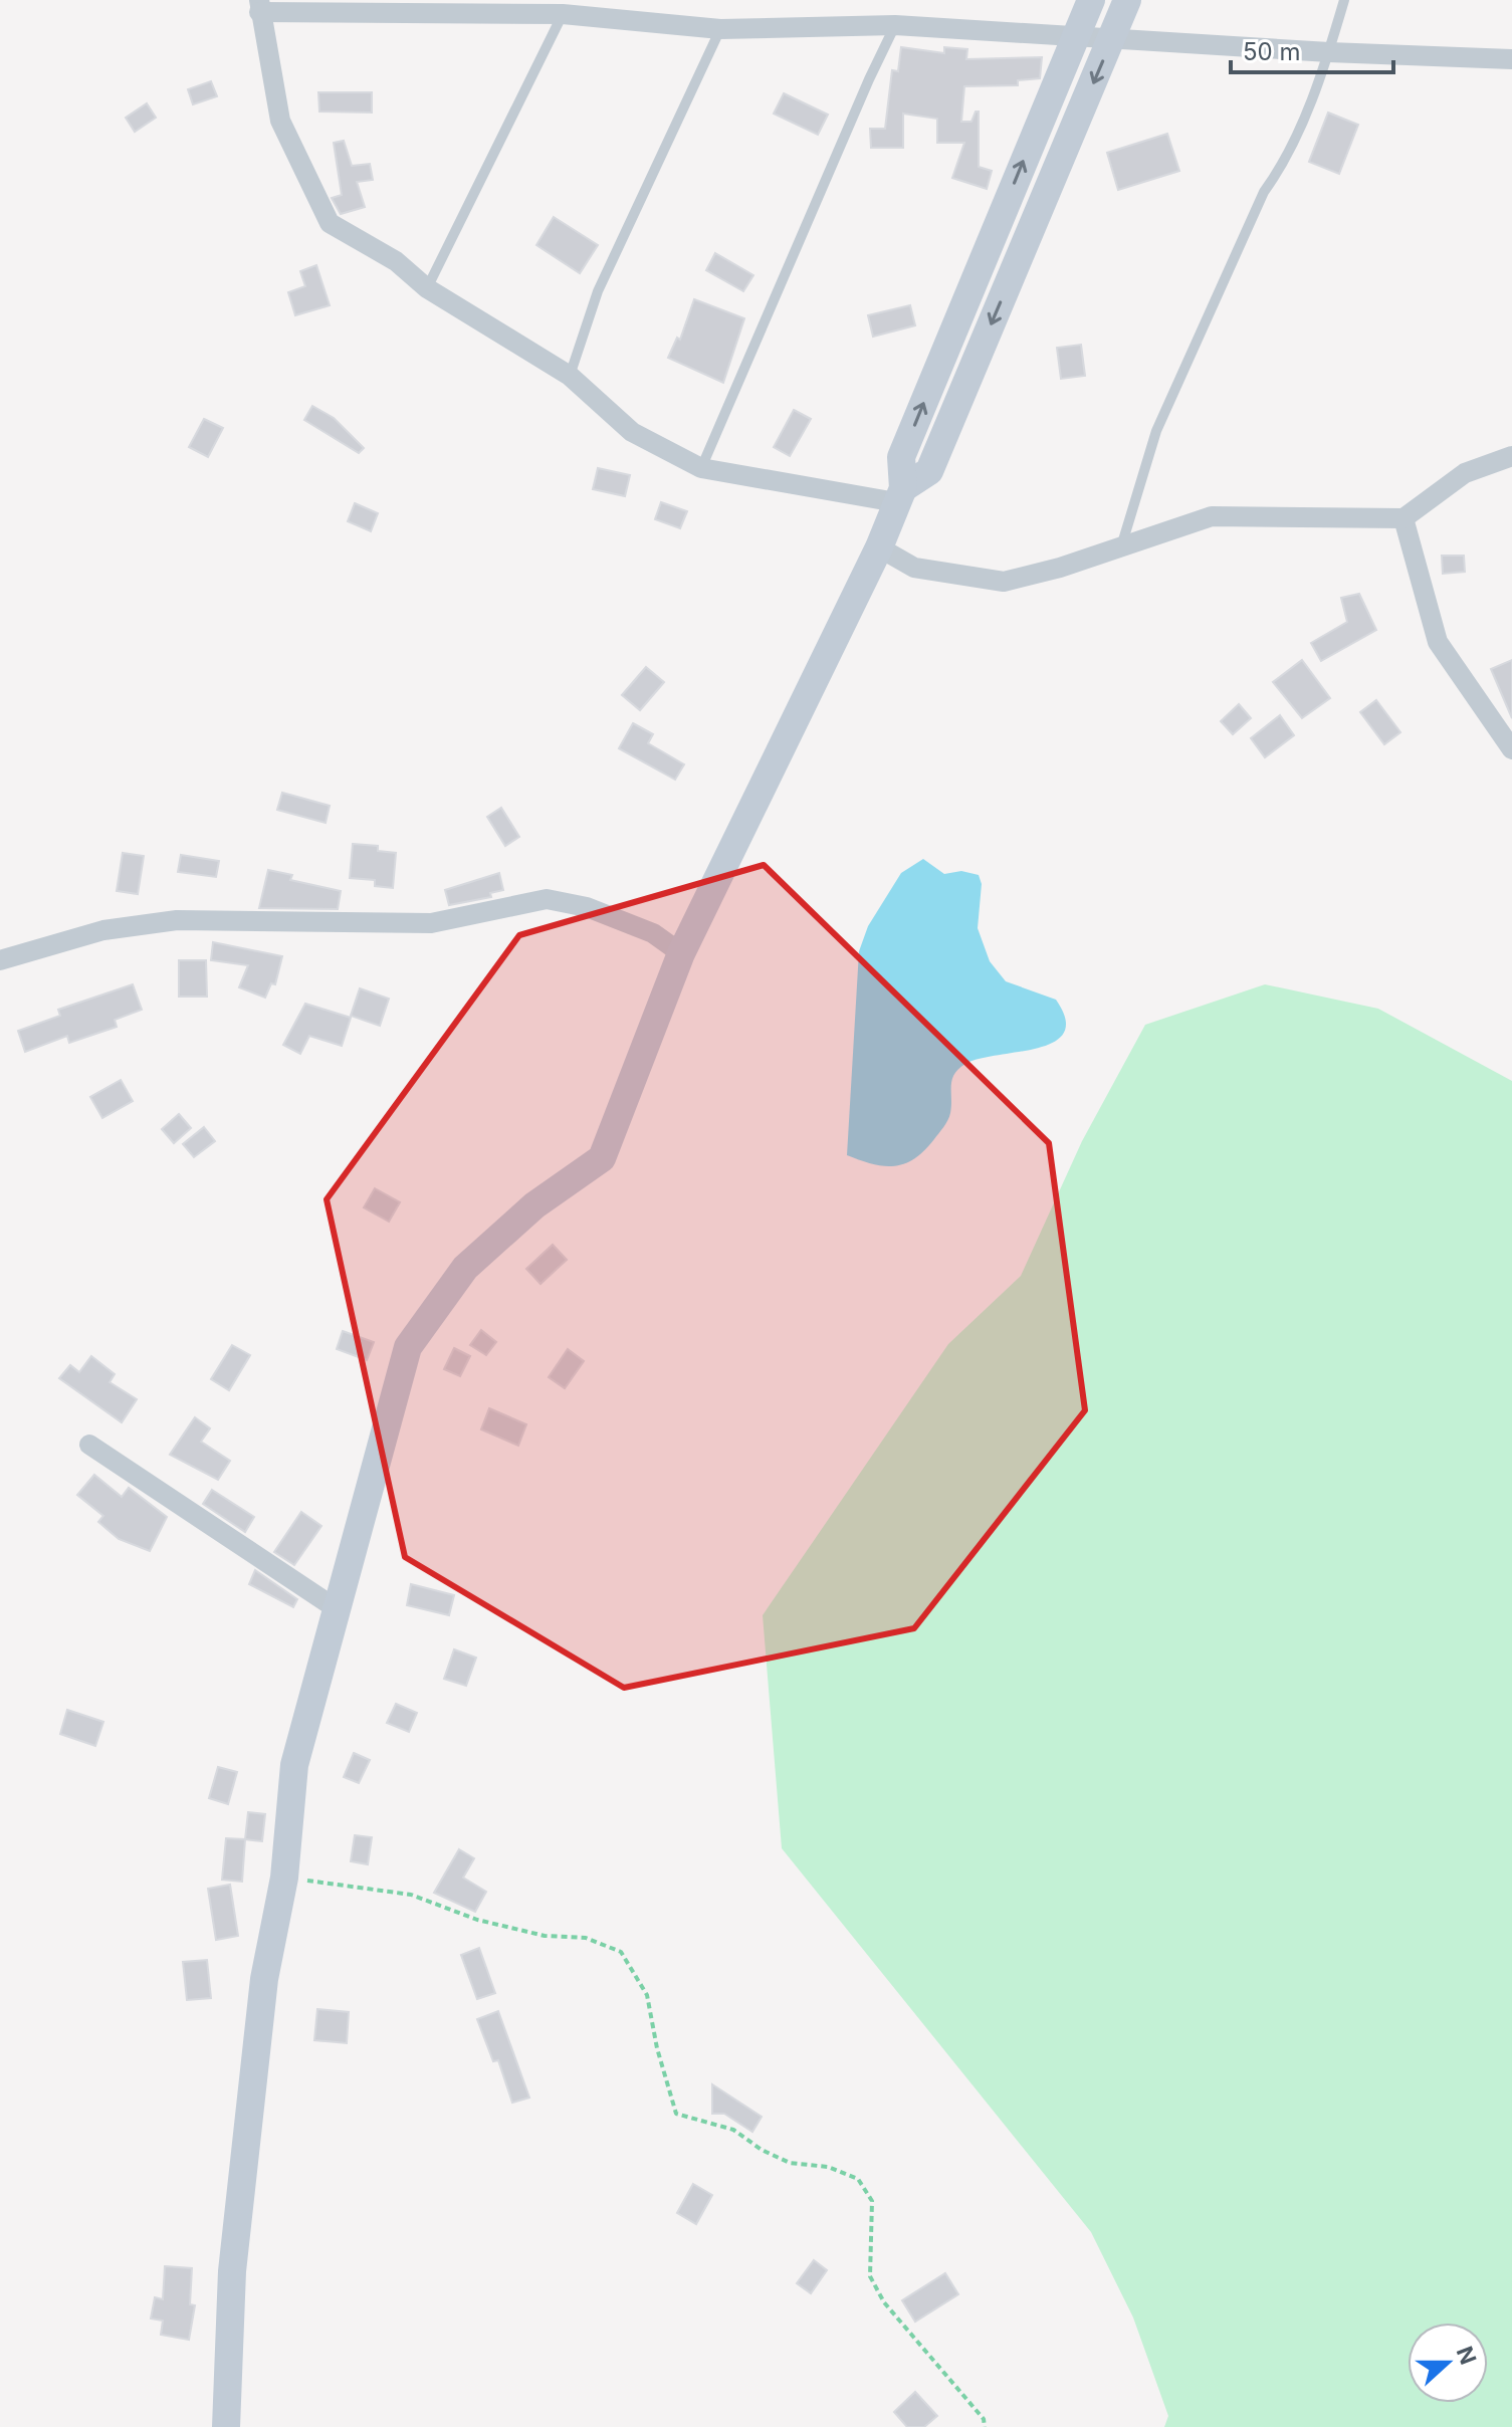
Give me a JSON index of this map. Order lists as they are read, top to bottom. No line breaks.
{"scale_bar":"50 m","north":"right"}
